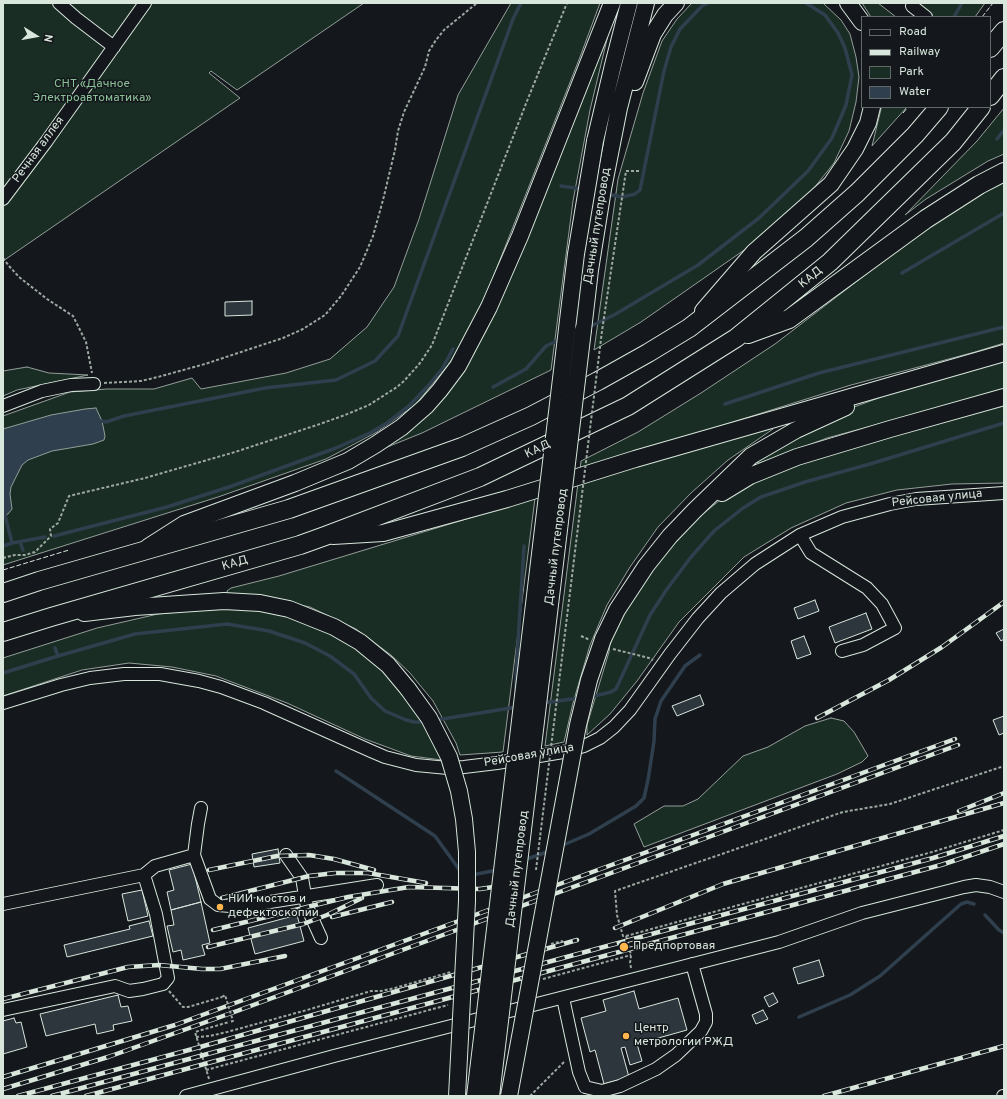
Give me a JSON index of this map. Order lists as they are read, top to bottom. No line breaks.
{"streets":{"highway":["КАД"],"main road":["Дачный путепровод"],"street":["Речная аллея","Рейсовая улица"]},"parks":["СНТ «Дачное Электроавтоматика»"],"places":["НИИ мостов и дефектоскопии","Предпортовая","Центр метрологии РЖД"],"legend":["Road","Railway","Park","Water"],"north":"right"}
